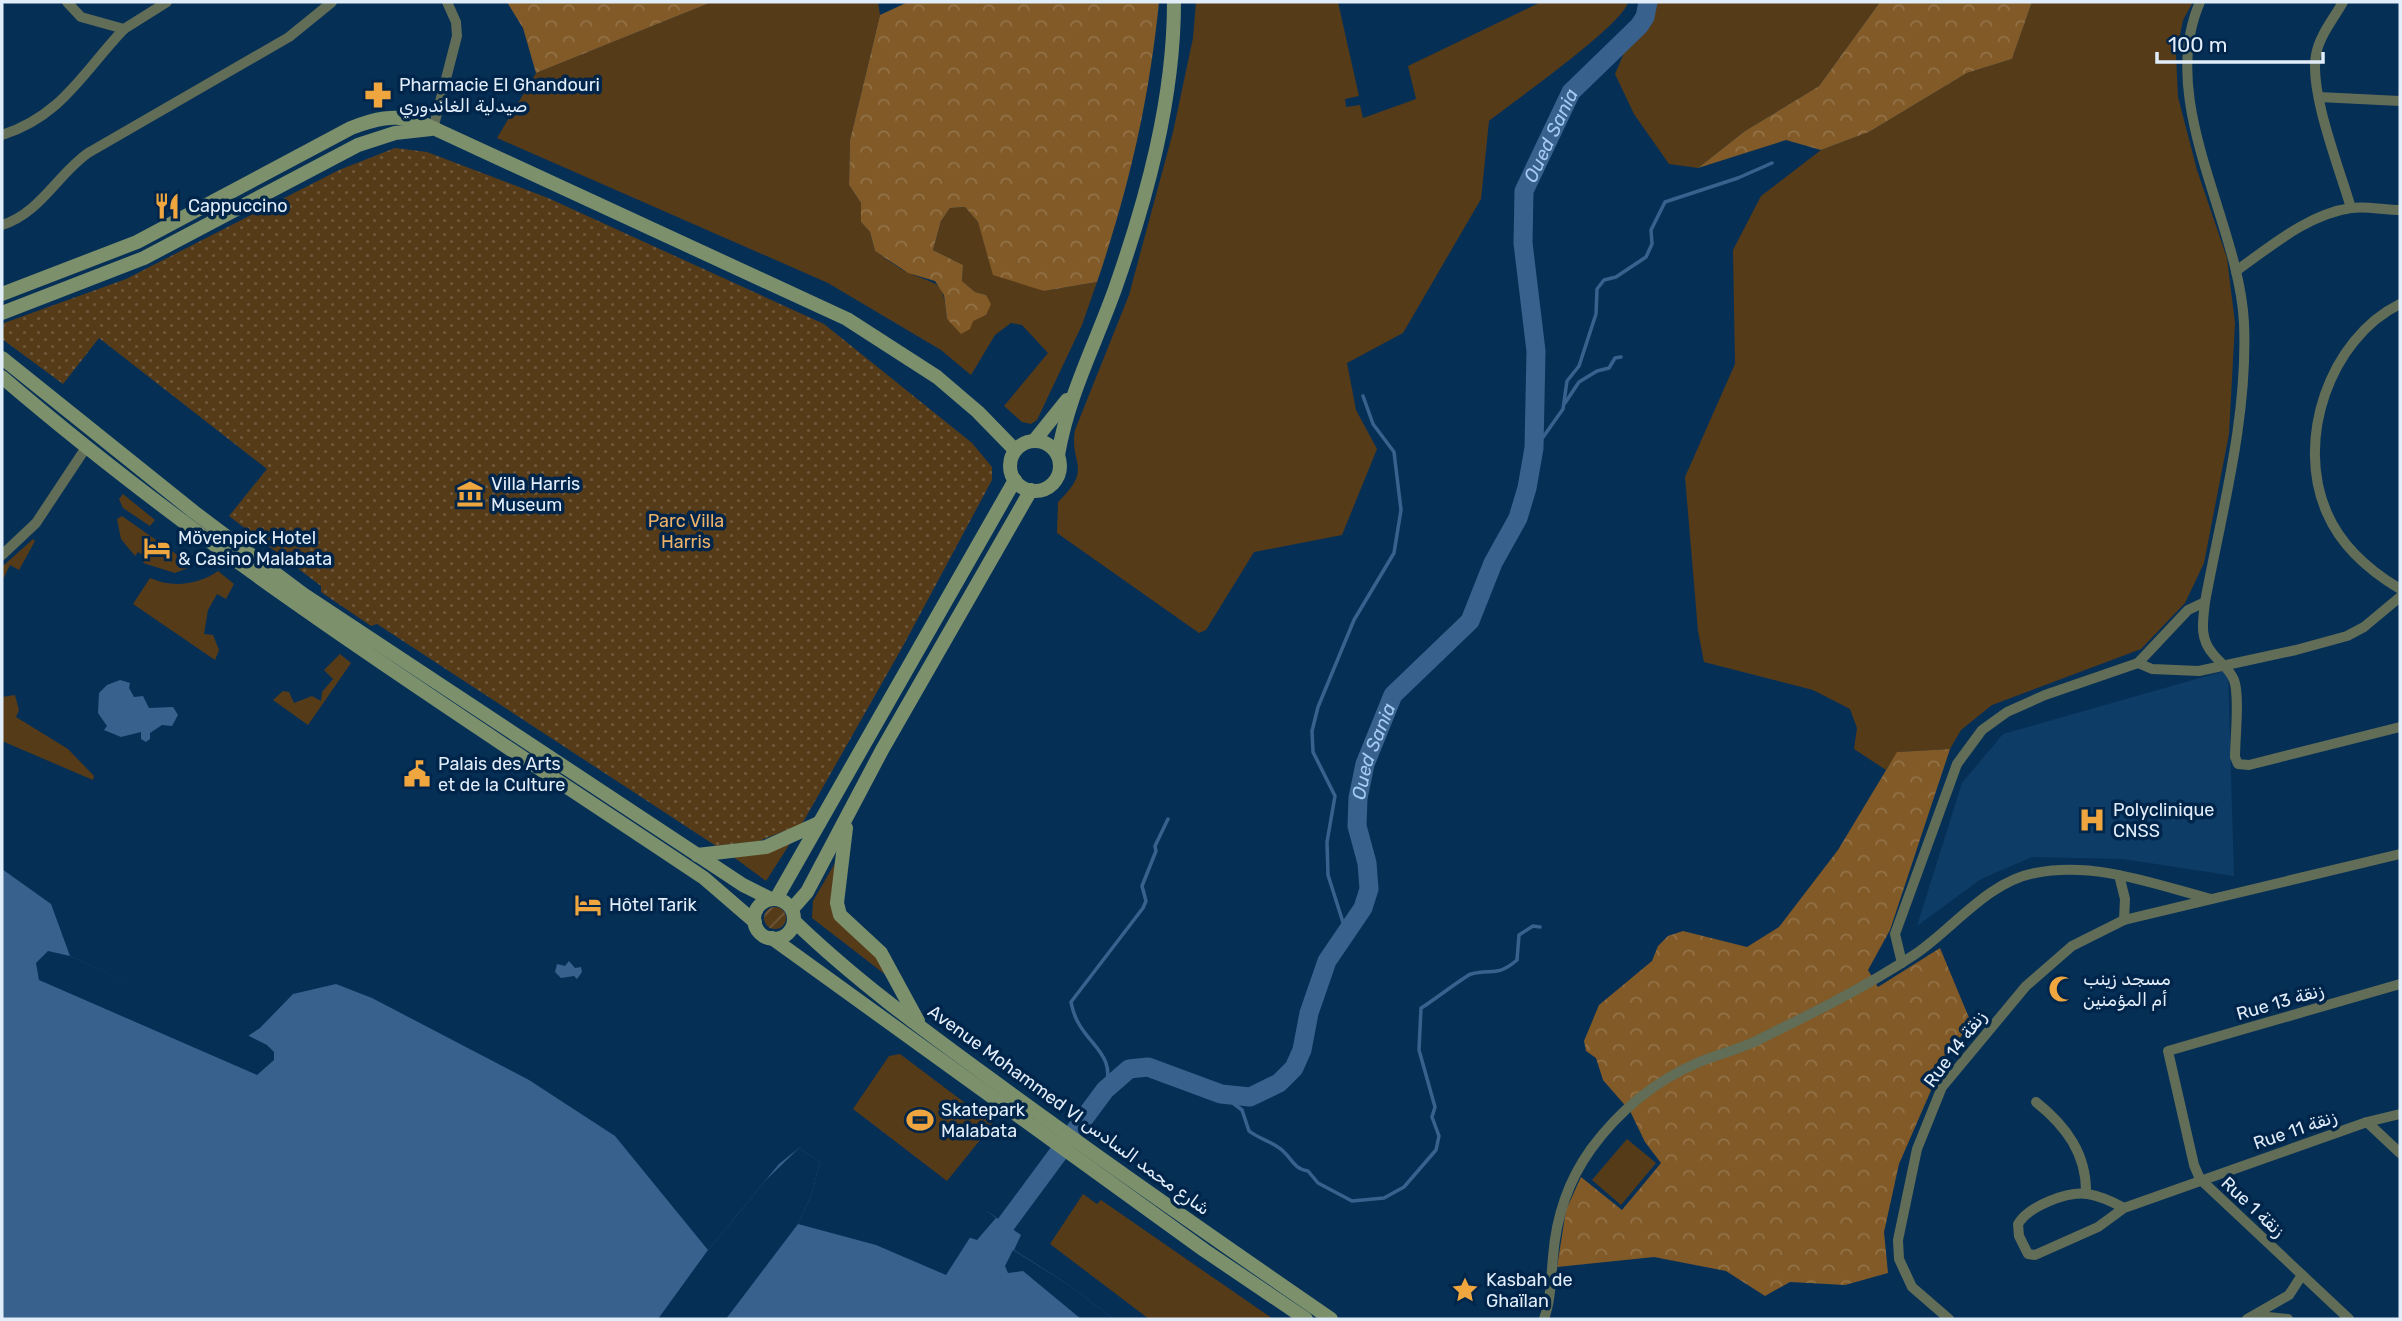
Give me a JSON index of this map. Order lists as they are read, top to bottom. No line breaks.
{"streets":{"main road":["Avenue Mohammed VI شارع محمد السادس"],"street":["Rue 13 زنقة","Rue 14 زنقة","Rue 11 زنقة","Rue 1 زنقة"]},"crossings":[["Rue 13 زنقة","Rue 1 زنقة"],["Rue 11 زنقة","Rue 1 زنقة"]],"water":["Oued Sania"],"parks":["Parc Villa Harris"],"places":{"pharmacy":["Pharmacie El Ghandouri صيدلية الغاندوري"],"restaurant":["Cappuccino"],"museum":["Villa Harris Museum"],"hotel":["Mövenpick Hotel & Casino Malabata","Hôtel Tarik"],"public building":["Palais des Arts et de la Culture"],"hospital":["Polyclinique CNSS"],"mosque":["مسجد زينب أم المؤمنين"],"sports":["Skatepark Malabata"],"place":["Kasbah de Ghaïlan"]},"scale_bar":"100 m"}
